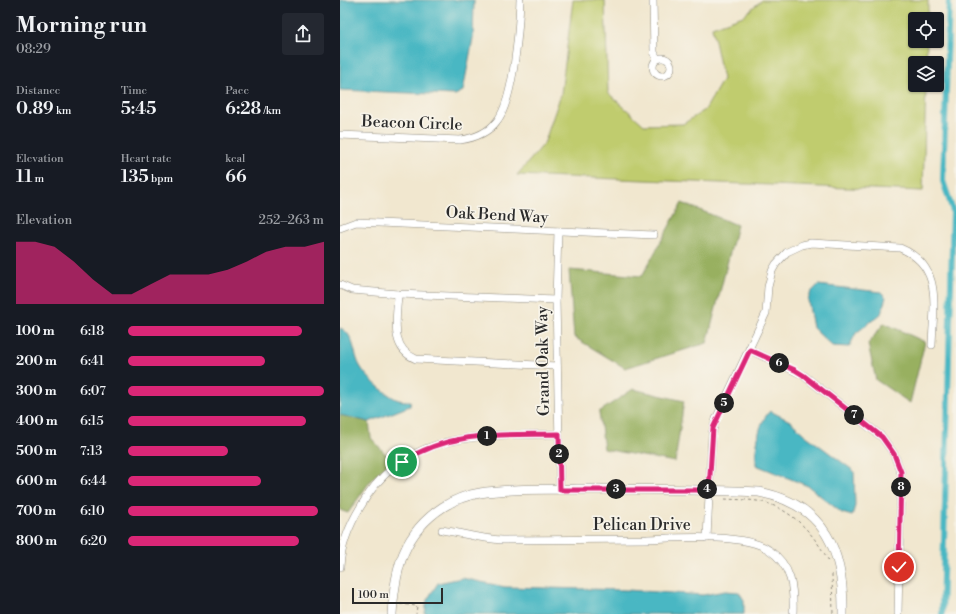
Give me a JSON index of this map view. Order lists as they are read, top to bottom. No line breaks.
{"streets":{"street":["Beacon Circle","Oak Bend Way","Grand Oak Way","Pelican Drive"]},"crossings":[["Oak Bend Way","Grand Oak Way"]],"scale_bar":"100 m","page":{"heading":["Morning run","08:29"],"stats":[["Distance","0.89 km"],["Time","5:45"],["Pace","6:28 /km"],["Elevation","11 m"],["Heart rate","135 bpm"],["kcal","66"]],"chart":["Elevation","252–263 m"],"list":[{"name":"100 m","note":"6:18"},{"name":"200 m","note":"6:41"},{"name":"300 m","note":"6:07"},{"name":"400 m","note":"6:15"},{"name":"500 m","note":"7:13"},{"name":"600 m","note":"6:44"},{"name":"700 m","note":"6:10"},{"name":"800 m","note":"6:20"}],"pins":["6","5","7","1","2","8","3","4"],"scale":"100 m"}}
